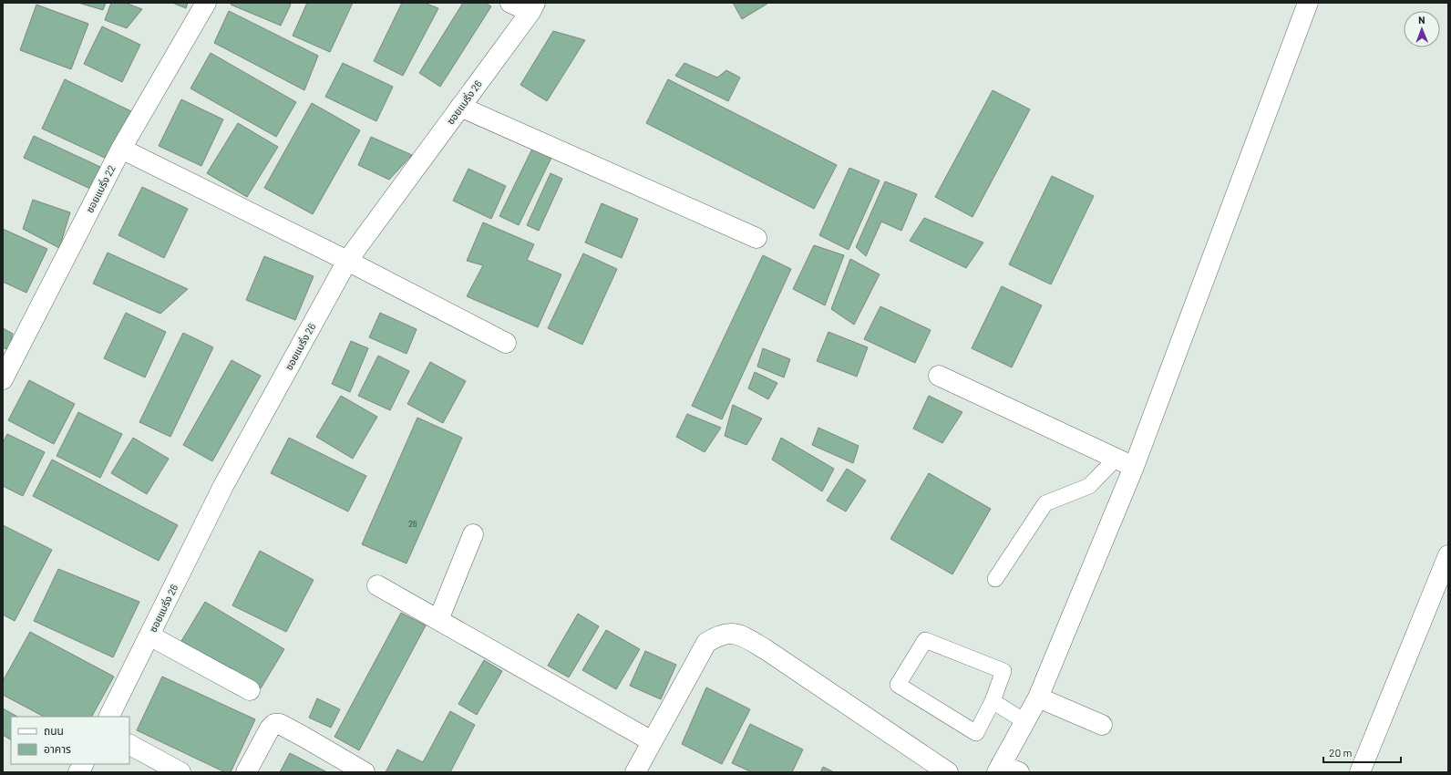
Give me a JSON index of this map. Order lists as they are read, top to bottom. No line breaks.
{"streets":{"street":["ซอยแบริ่ง 26","ซอยแบริ่ง 22"]},"house_numbers":["26"],"legend":["ถนน","อาคาร"],"scale_bar":"20 m","north":"top"}
